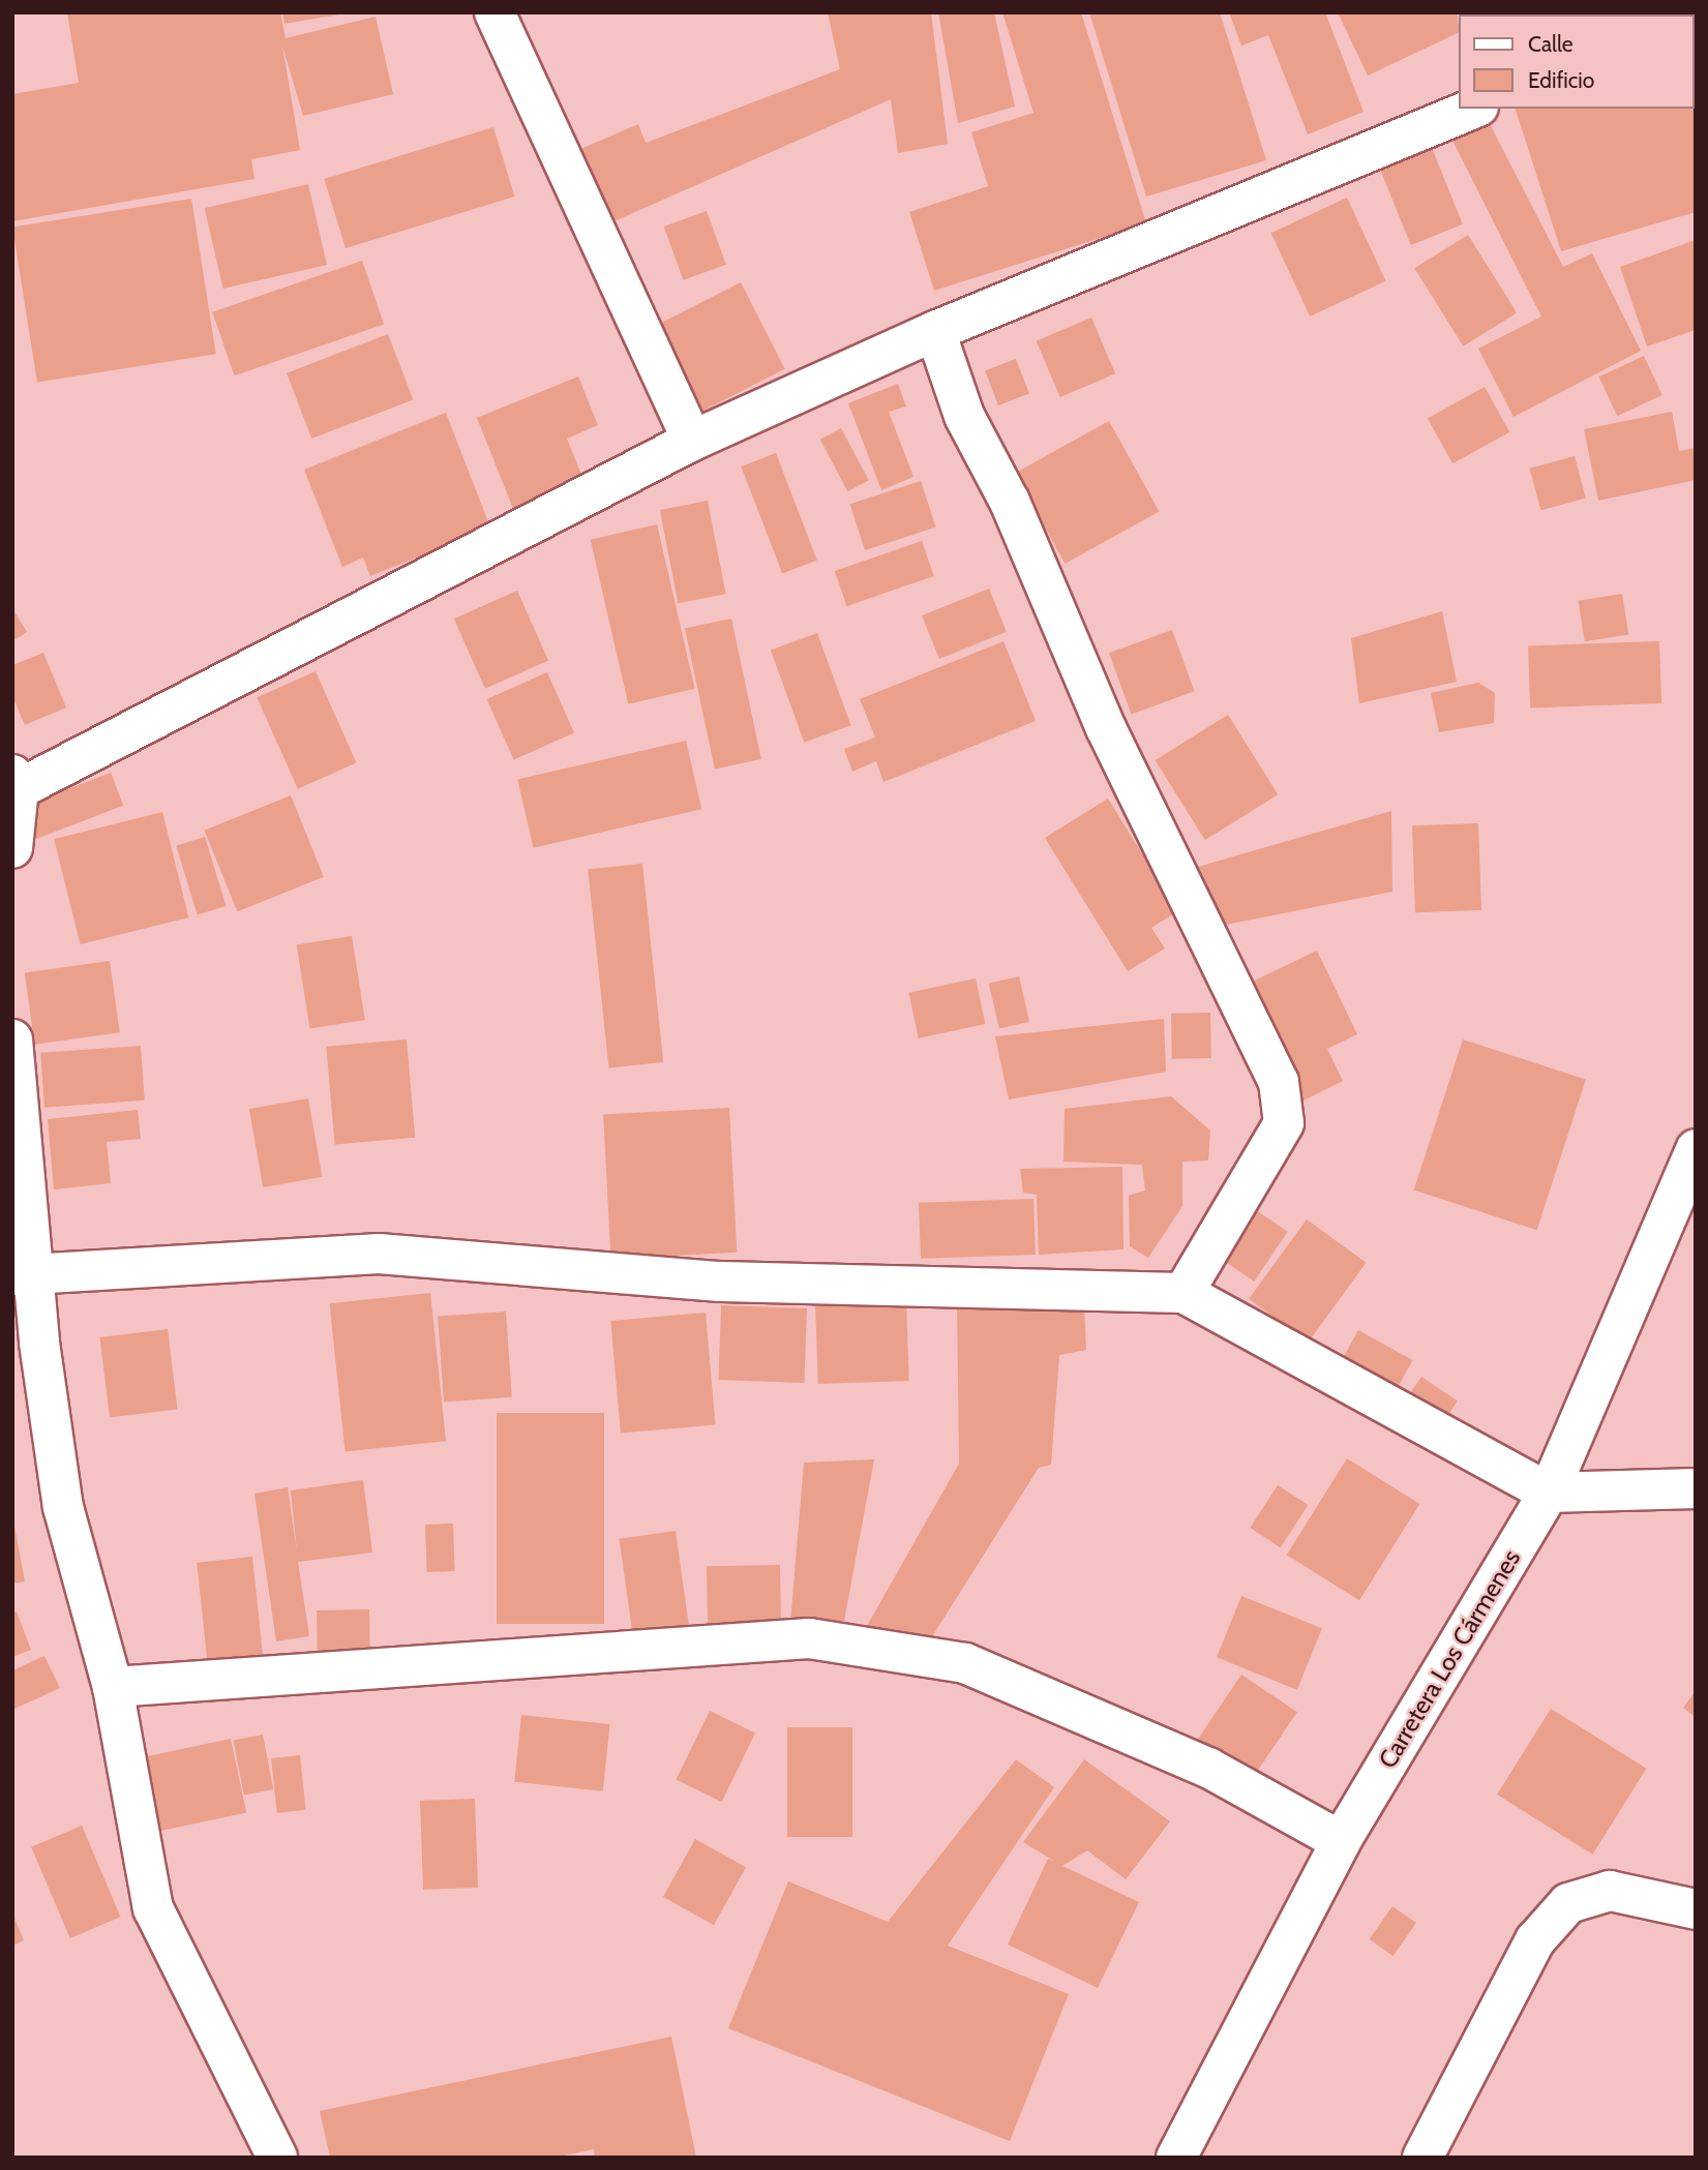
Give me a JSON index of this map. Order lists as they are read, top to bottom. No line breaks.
{"streets":{"street":["Carretera Los Cármenes"]},"legend":["Calle","Edificio"]}
